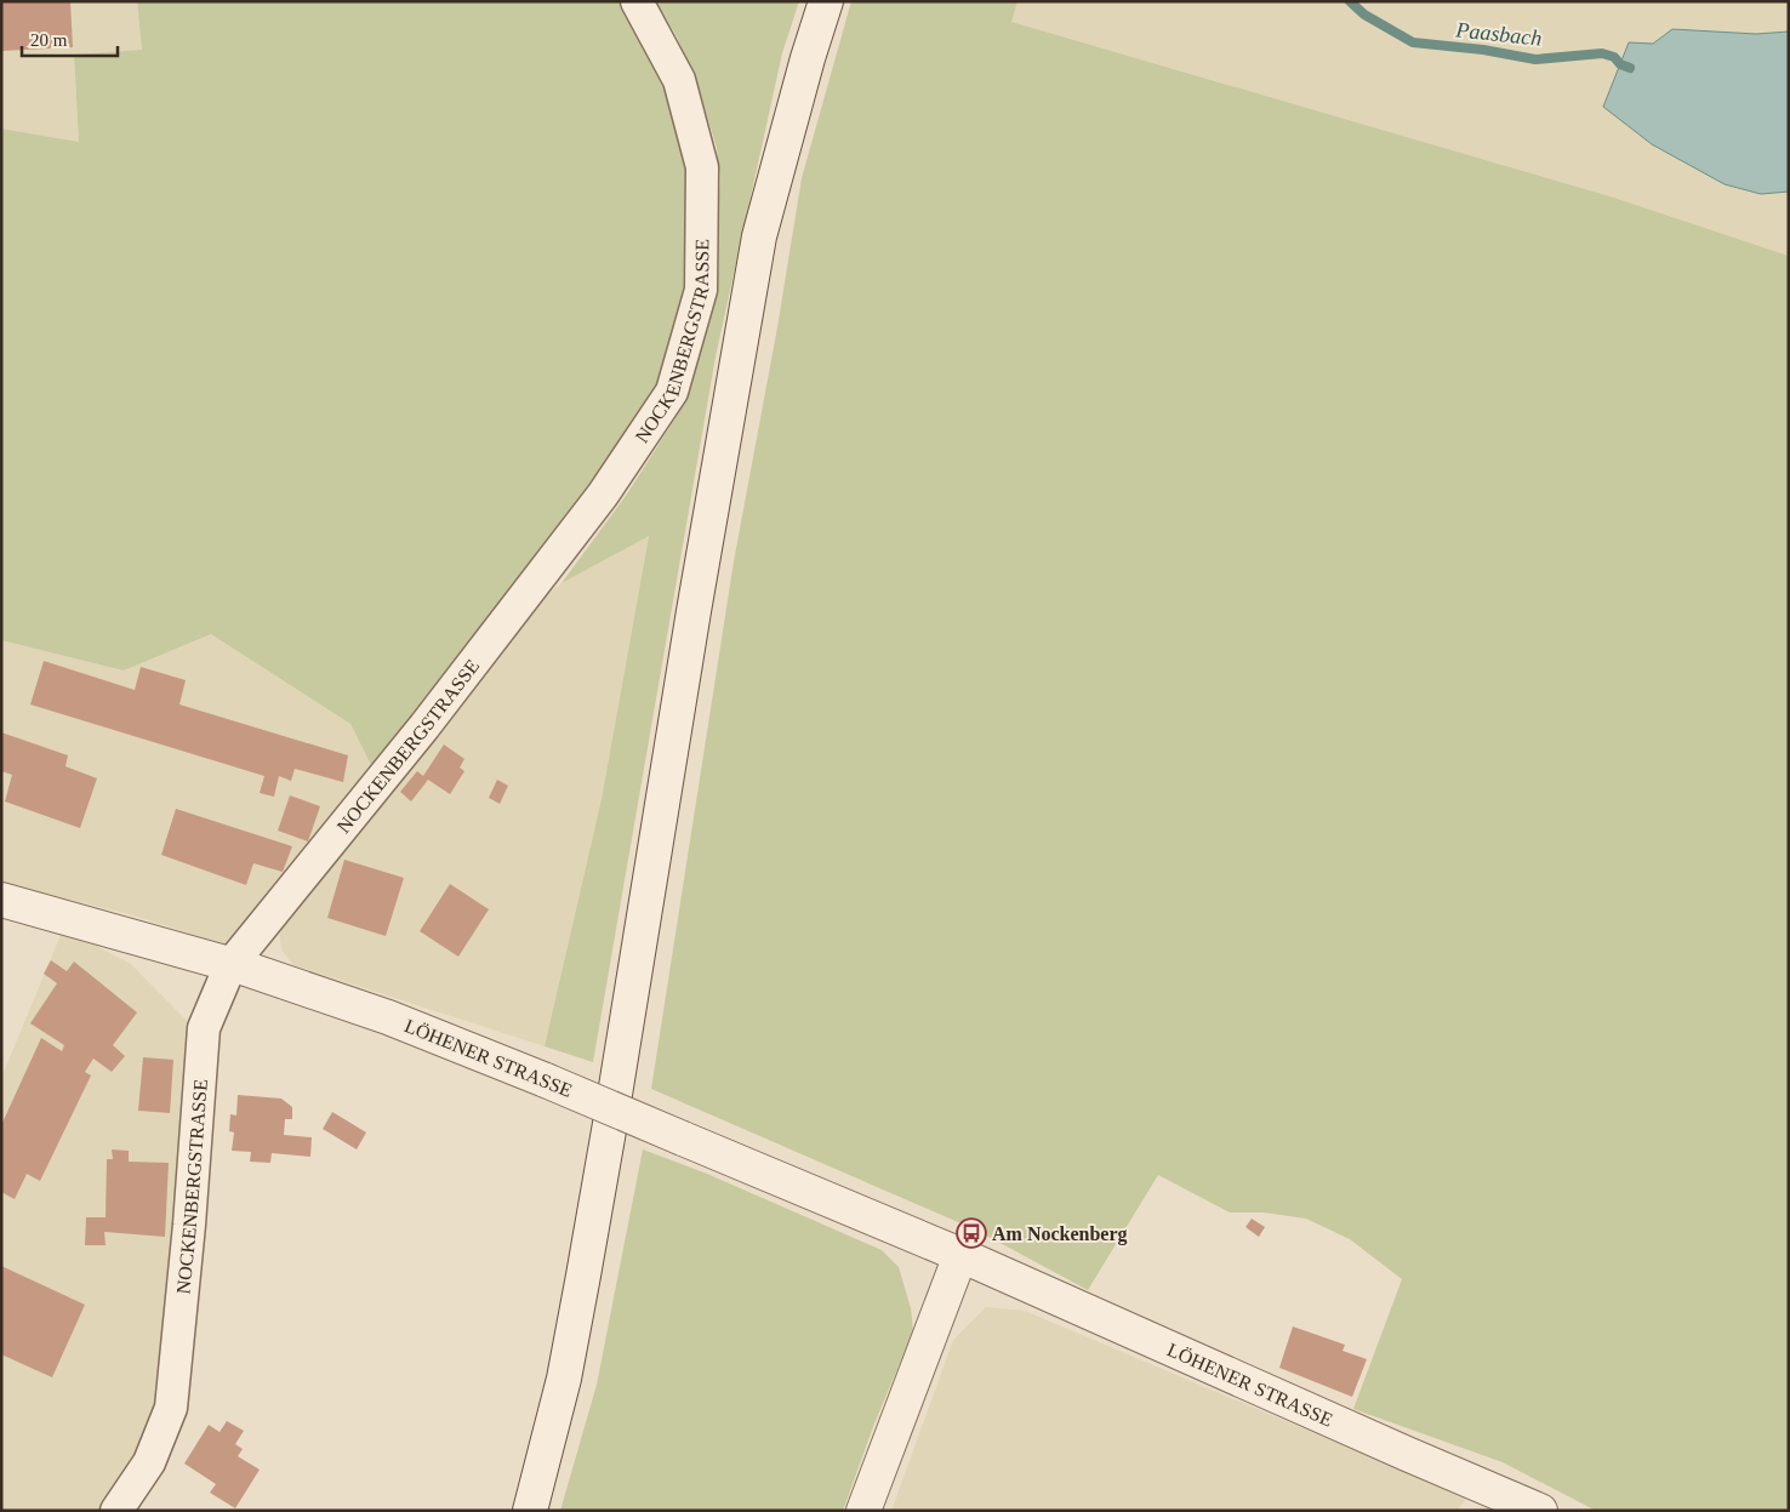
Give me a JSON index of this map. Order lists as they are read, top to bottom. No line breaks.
{"streets":{"street":["NOCKENBERGSTRASSE","LÖHENER STRASSE"]},"crossings":[["NOCKENBERGSTRASSE","LÖHENER STRASSE"]],"water":["Paasbach"],"places":{"bus stop":["Am Nockenberg"]},"scale_bar":"20 m"}
